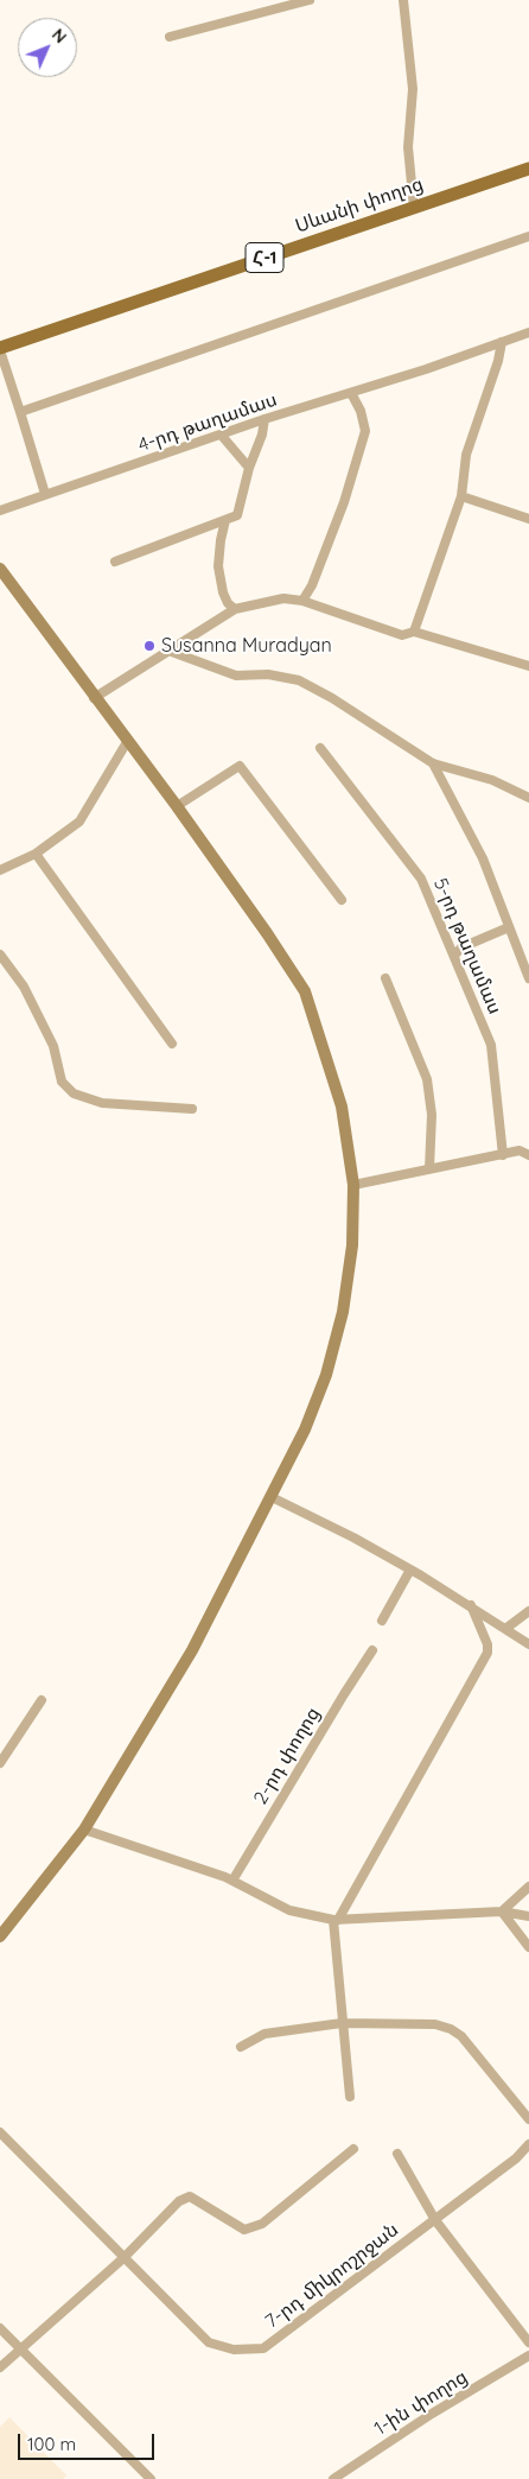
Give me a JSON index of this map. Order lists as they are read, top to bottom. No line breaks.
{"streets":{"main road":["Սևանի փողոց","Հ-1"],"street":["4-րդ թաղամաս","5-րդ թաղամաս","2-րդ փողոց","7-րդ միկրոշրջան","1-ին փողոց"]},"places":["Susanna Muradyan"],"scale_bar":"100 m","north":"top right"}
